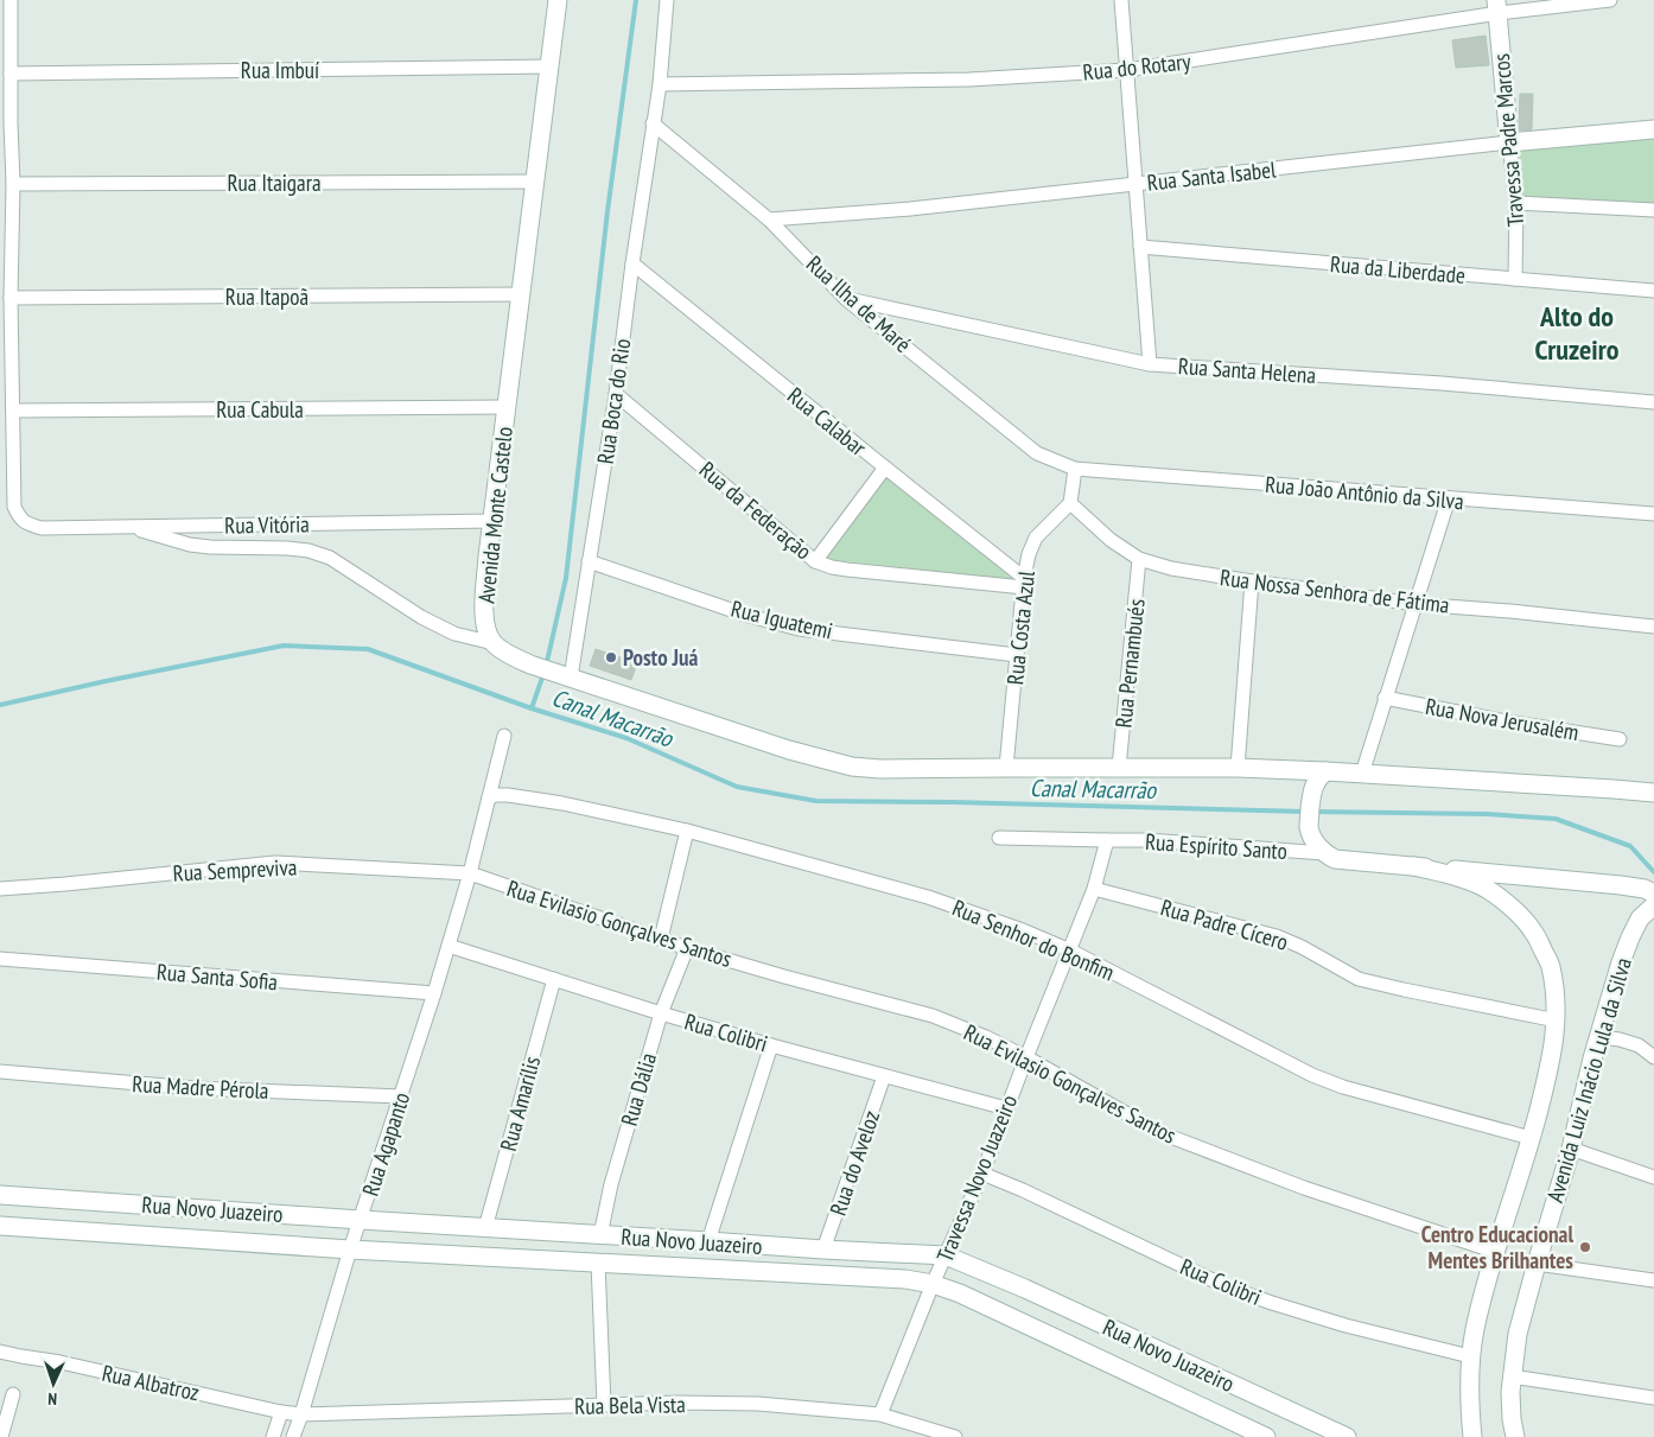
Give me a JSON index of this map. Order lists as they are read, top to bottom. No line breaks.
{"streets":{"street":["Rua do Rotary","Rua Imbuí","Travessa Padre Marcos","Rua Santa Isabel","Rua Itaigara","Rua da Liberdade","Rua Itapoã","Rua Ilha de Maré","Rua Santa Helena","Rua Boca do Rio","Rua Cabula","Rua Calabar","Rua João Antônio da Silva","Rua da Federação","Avenida Monte Castelo","Rua Vitória","Rua Nossa Senhora de Fátima","Rua Iguatemi","Rua Costa Azul","Rua Pernambués","Rua Nova Jerusalém","Rua Espírito Santo","Rua Sempreviva","Rua Evilasio Gonçalves Santos","Rua Padre Cícero","Rua Senhor do Bonfim","Rua Santa Sofia","Rua Colibri","Avenida Luiz Inácio Lula da Silva","Rua Madre Pérola","Rua Dália","Rua Amarílis","Rua Agapanto","Rua do Aveloz","Travessa Novo Juazeiro","Rua Novo Juazeiro","Rua Albatroz","Rua Bela Vista"]},"crossings":[["Rua do Rotary","Travessa Padre Marcos"],["Rua do Rotary","Rua Boca do Rio"],["Rua Imbuí","Avenida Monte Castelo"],["Travessa Padre Marcos","Rua Santa Isabel"],["Travessa Padre Marcos","Rua da Liberdade"],["Rua Santa Isabel","Rua Ilha de Maré"],["Rua Itaigara","Avenida Monte Castelo"],["Rua Itapoã","Avenida Monte Castelo"],["Rua Ilha de Maré","Rua Santa Helena"],["Rua Ilha de Maré","Rua Boca do Rio"],["Rua Ilha de Maré","Rua João Antônio da Silva"],["Rua Boca do Rio","Rua Calabar"],["Rua Boca do Rio","Rua da Federação"],["Rua Boca do Rio","Rua Iguatemi"],["Rua Cabula","Avenida Monte Castelo"],["Rua Cabula","Rua Vitória"],["Rua Calabar","Rua da Federação"],["Rua Calabar","Rua Costa Azul"],["Rua da Federação","Rua Costa Azul"],["Avenida Monte Castelo","Rua Vitória"],["Rua Nossa Senhora de Fátima","Rua Costa Azul"],["Rua Nossa Senhora de Fátima","Rua Pernambués"],["Rua Iguatemi","Rua Costa Azul"],["Rua Espírito Santo","Travessa Novo Juazeiro"],["Rua Sempreviva","Rua Evilasio Gonçalves Santos"],["Rua Sempreviva","Rua Agapanto"],["Rua Evilasio Gonçalves Santos","Avenida Luiz Inácio Lula da Silva"],["Rua Evilasio Gonçalves Santos","Rua Dália"],["Rua Evilasio Gonçalves Santos","Rua Agapanto"],["Rua Evilasio Gonçalves Santos","Travessa Novo Juazeiro"],["Rua Padre Cícero","Avenida Luiz Inácio Lula da Silva"],["Rua Padre Cícero","Travessa Novo Juazeiro"],["Rua Senhor do Bonfim","Avenida Luiz Inácio Lula da Silva"],["Rua Senhor do Bonfim","Rua Agapanto"],["Rua Senhor do Bonfim","Travessa Novo Juazeiro"],["Rua Santa Sofia","Rua Agapanto"],["Rua Colibri","Avenida Luiz Inácio Lula da Silva"],["Rua Colibri","Rua Dália"],["Rua Colibri","Rua Amarílis"],["Rua Colibri","Rua Agapanto"],["Rua Colibri","Rua do Aveloz"],["Rua Colibri","Travessa Novo Juazeiro"],["Rua Madre Pérola","Rua Agapanto"],["Rua Dália","Rua Novo Juazeiro"],["Rua Amarílis","Rua Novo Juazeiro"],["Rua Agapanto","Rua Novo Juazeiro"],["Rua Agapanto","Rua Albatroz"],["Rua Agapanto","Rua Bela Vista"],["Rua do Aveloz","Rua Novo Juazeiro"],["Travessa Novo Juazeiro","Rua Novo Juazeiro"],["Travessa Novo Juazeiro","Rua Bela Vista"],["Rua Albatroz","Rua Bela Vista"]],"districts":["Alto do Cruzeiro"],"water":["Canal Macarrão"],"places":["Posto Juá","Centro Educacional Mentes Brilhantes"],"north":"bottom"}
